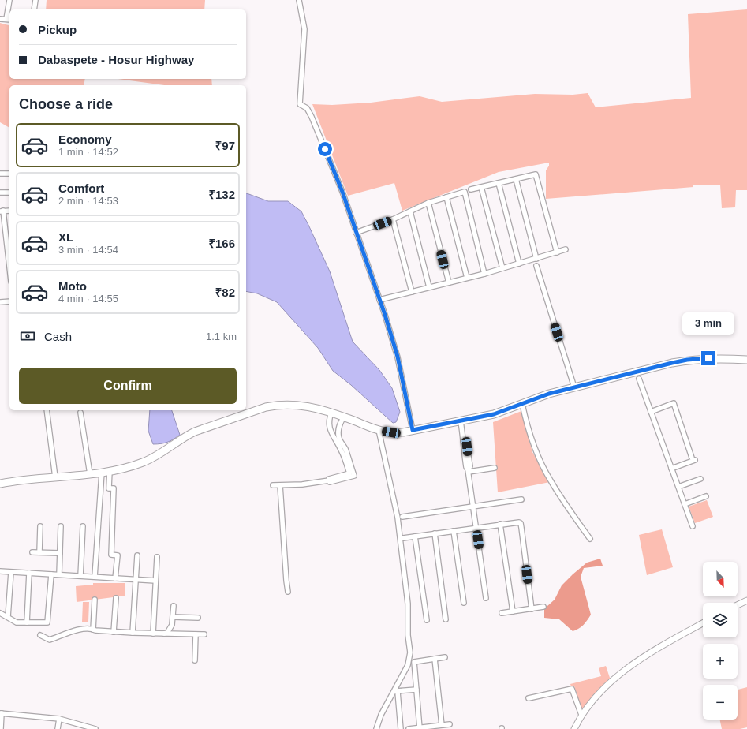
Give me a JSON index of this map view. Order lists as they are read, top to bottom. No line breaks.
{"north":"bottom right","page":{"banner":["Pickup","Dabaspete - Hosur Highway"],"heading":"Choose a ride","list":[{"name":"Economy","note":"1 min · 14:52","value":"₹97"},{"name":"Comfort","note":"2 min · 14:53","value":"₹132"},{"name":"XL","note":"3 min · 14:54","value":"₹166"},{"name":"Moto","note":"4 min · 14:55","value":"₹82"}],"bubble":"3 min","pay":["Cash","1.1 km"],"buttons":"Confirm","map_buttons":["+","−"]}}
